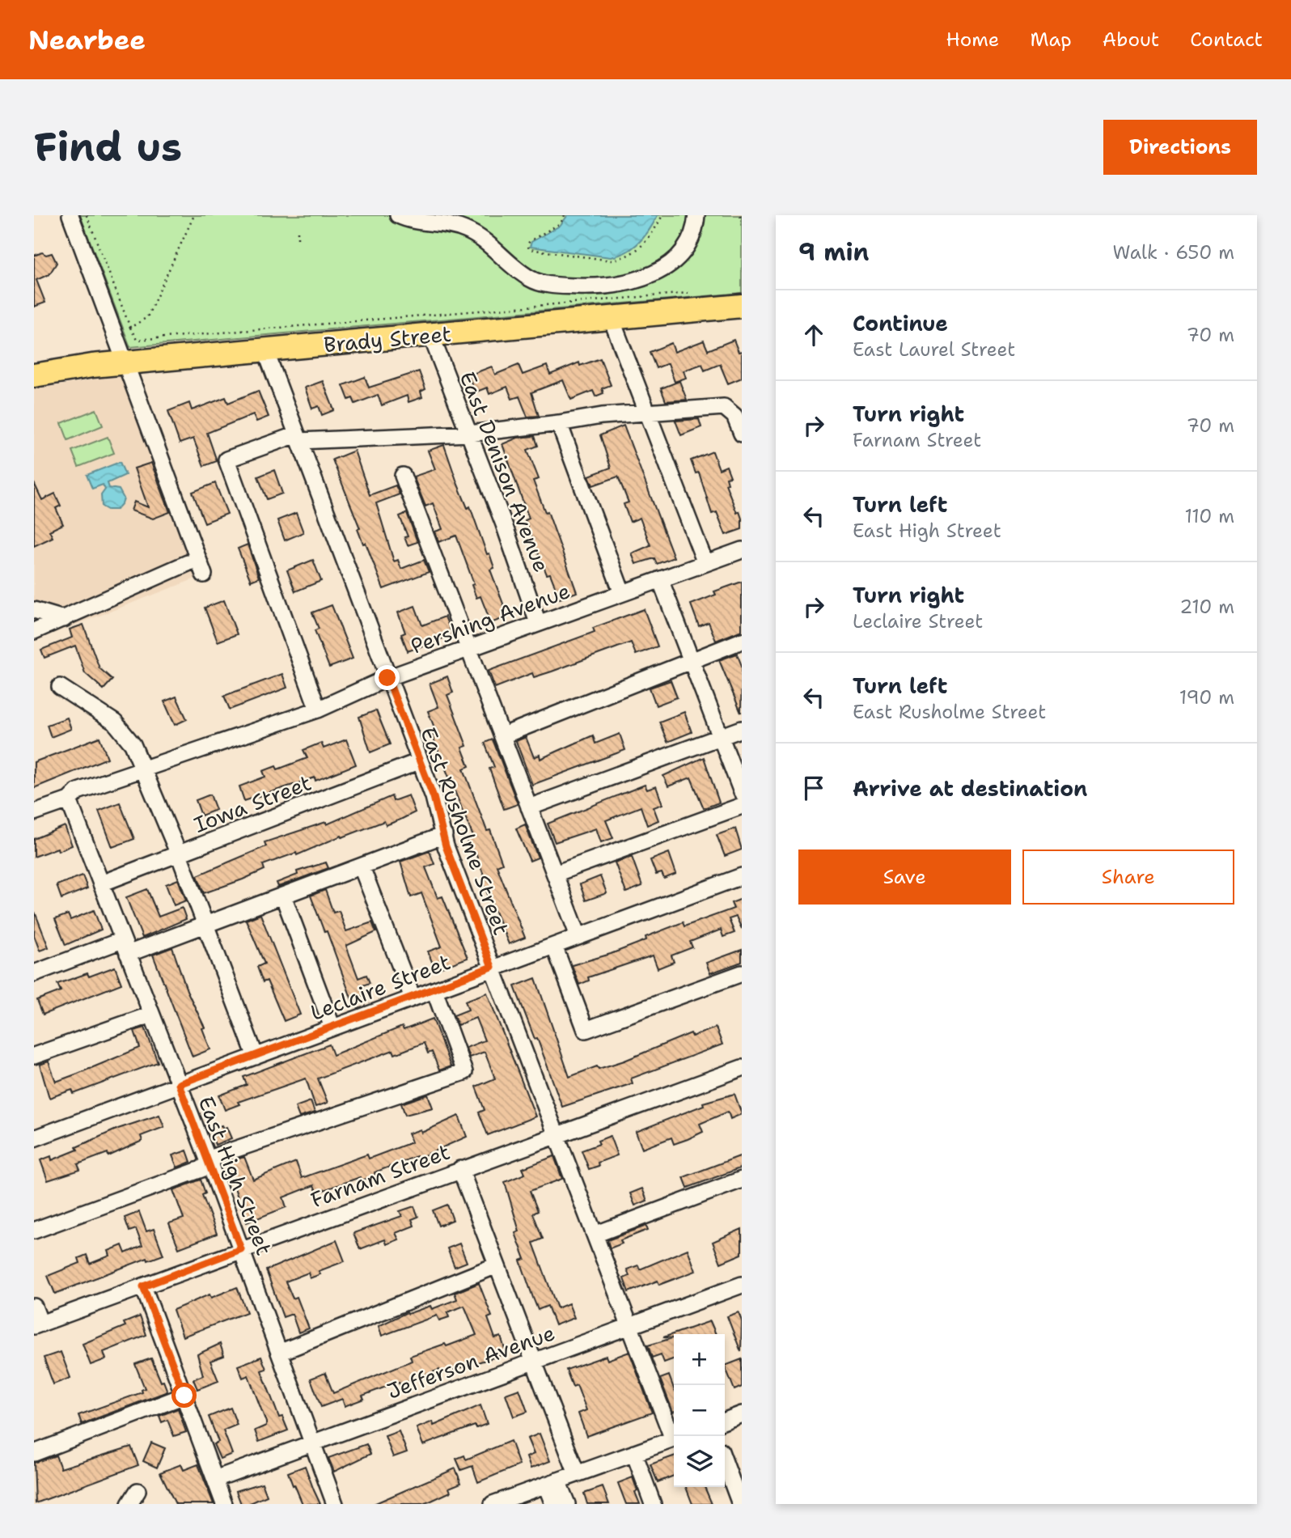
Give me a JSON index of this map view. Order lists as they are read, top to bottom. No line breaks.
{"streets":{"highway":["Brady Street"],"street":["East Denison Avenue","Pershing Avenue","Iowa Street","East Rusholme Street","Leclaire Street","East High Street","Farnam Street","Jefferson Avenue"]},"crossings":[["Brady Street","East Denison Avenue"],["Brady Street","East Rusholme Street"],["East Denison Avenue","Pershing Avenue"],["Pershing Avenue","East Rusholme Street"],["Pershing Avenue","East High Street"],["Iowa Street","East Rusholme Street"],["Iowa Street","East High Street"],["East Rusholme Street","Leclaire Street"],["East Rusholme Street","Farnam Street"],["East Rusholme Street","Jefferson Avenue"],["Leclaire Street","East High Street"],["East High Street","Farnam Street"],["East High Street","Jefferson Avenue"]],"page":{"header":"Nearbee","nav":["Home","Map","About","Contact"],"buttons":["Directions",["Save","Share"]],"title":"Find us","heading":["9 min","Walk · 650 m"],"list":[["Continue","East Laurel Street","70 m"],["Turn right","Farnam Street","70 m"],["Turn left","East High Street","110 m"],["Turn right","Leclaire Street","210 m"],["Turn left","East Rusholme Street","190 m"],"Arrive at destination"],"map_buttons":["+","−"]}}
